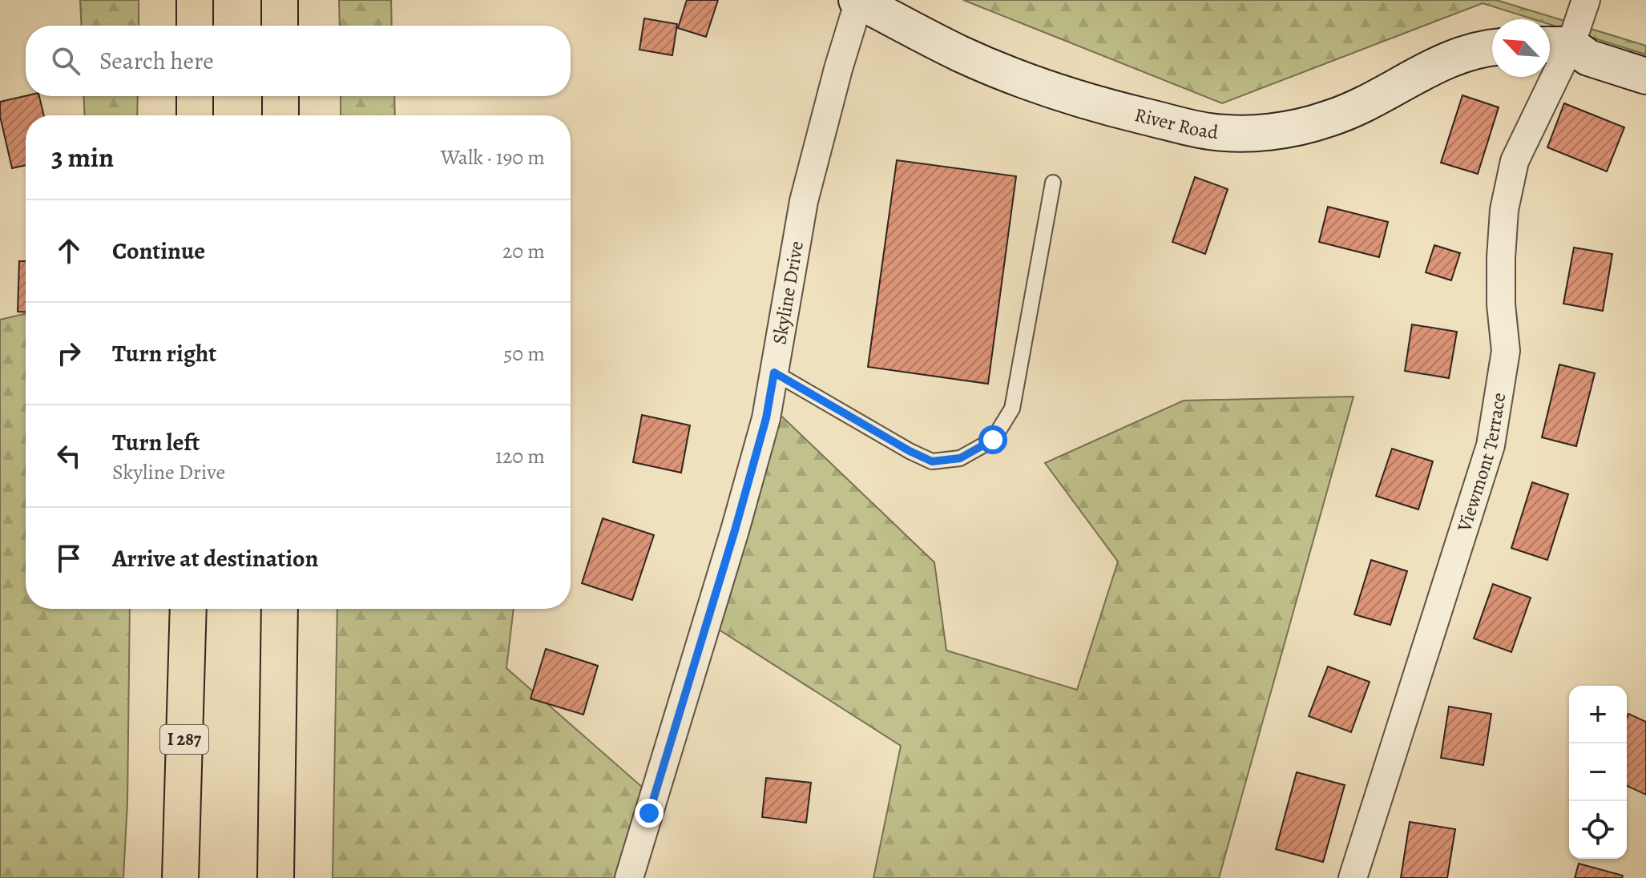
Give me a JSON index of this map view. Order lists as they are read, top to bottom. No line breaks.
{"streets":{"highway":["I 287"],"street":["River Road","Skyline Drive","Viewmont Terrace"]},"crossings":[["River Road","Skyline Drive"]],"north":"top left","page":{"search":"Search here","heading":["3 min","Walk · 190 m"],"list":[["Continue","20 m"],["Turn right","50 m"],["Turn left","Skyline Drive","120 m"],"Arrive at destination"],"map_buttons":["+","−"]}}
